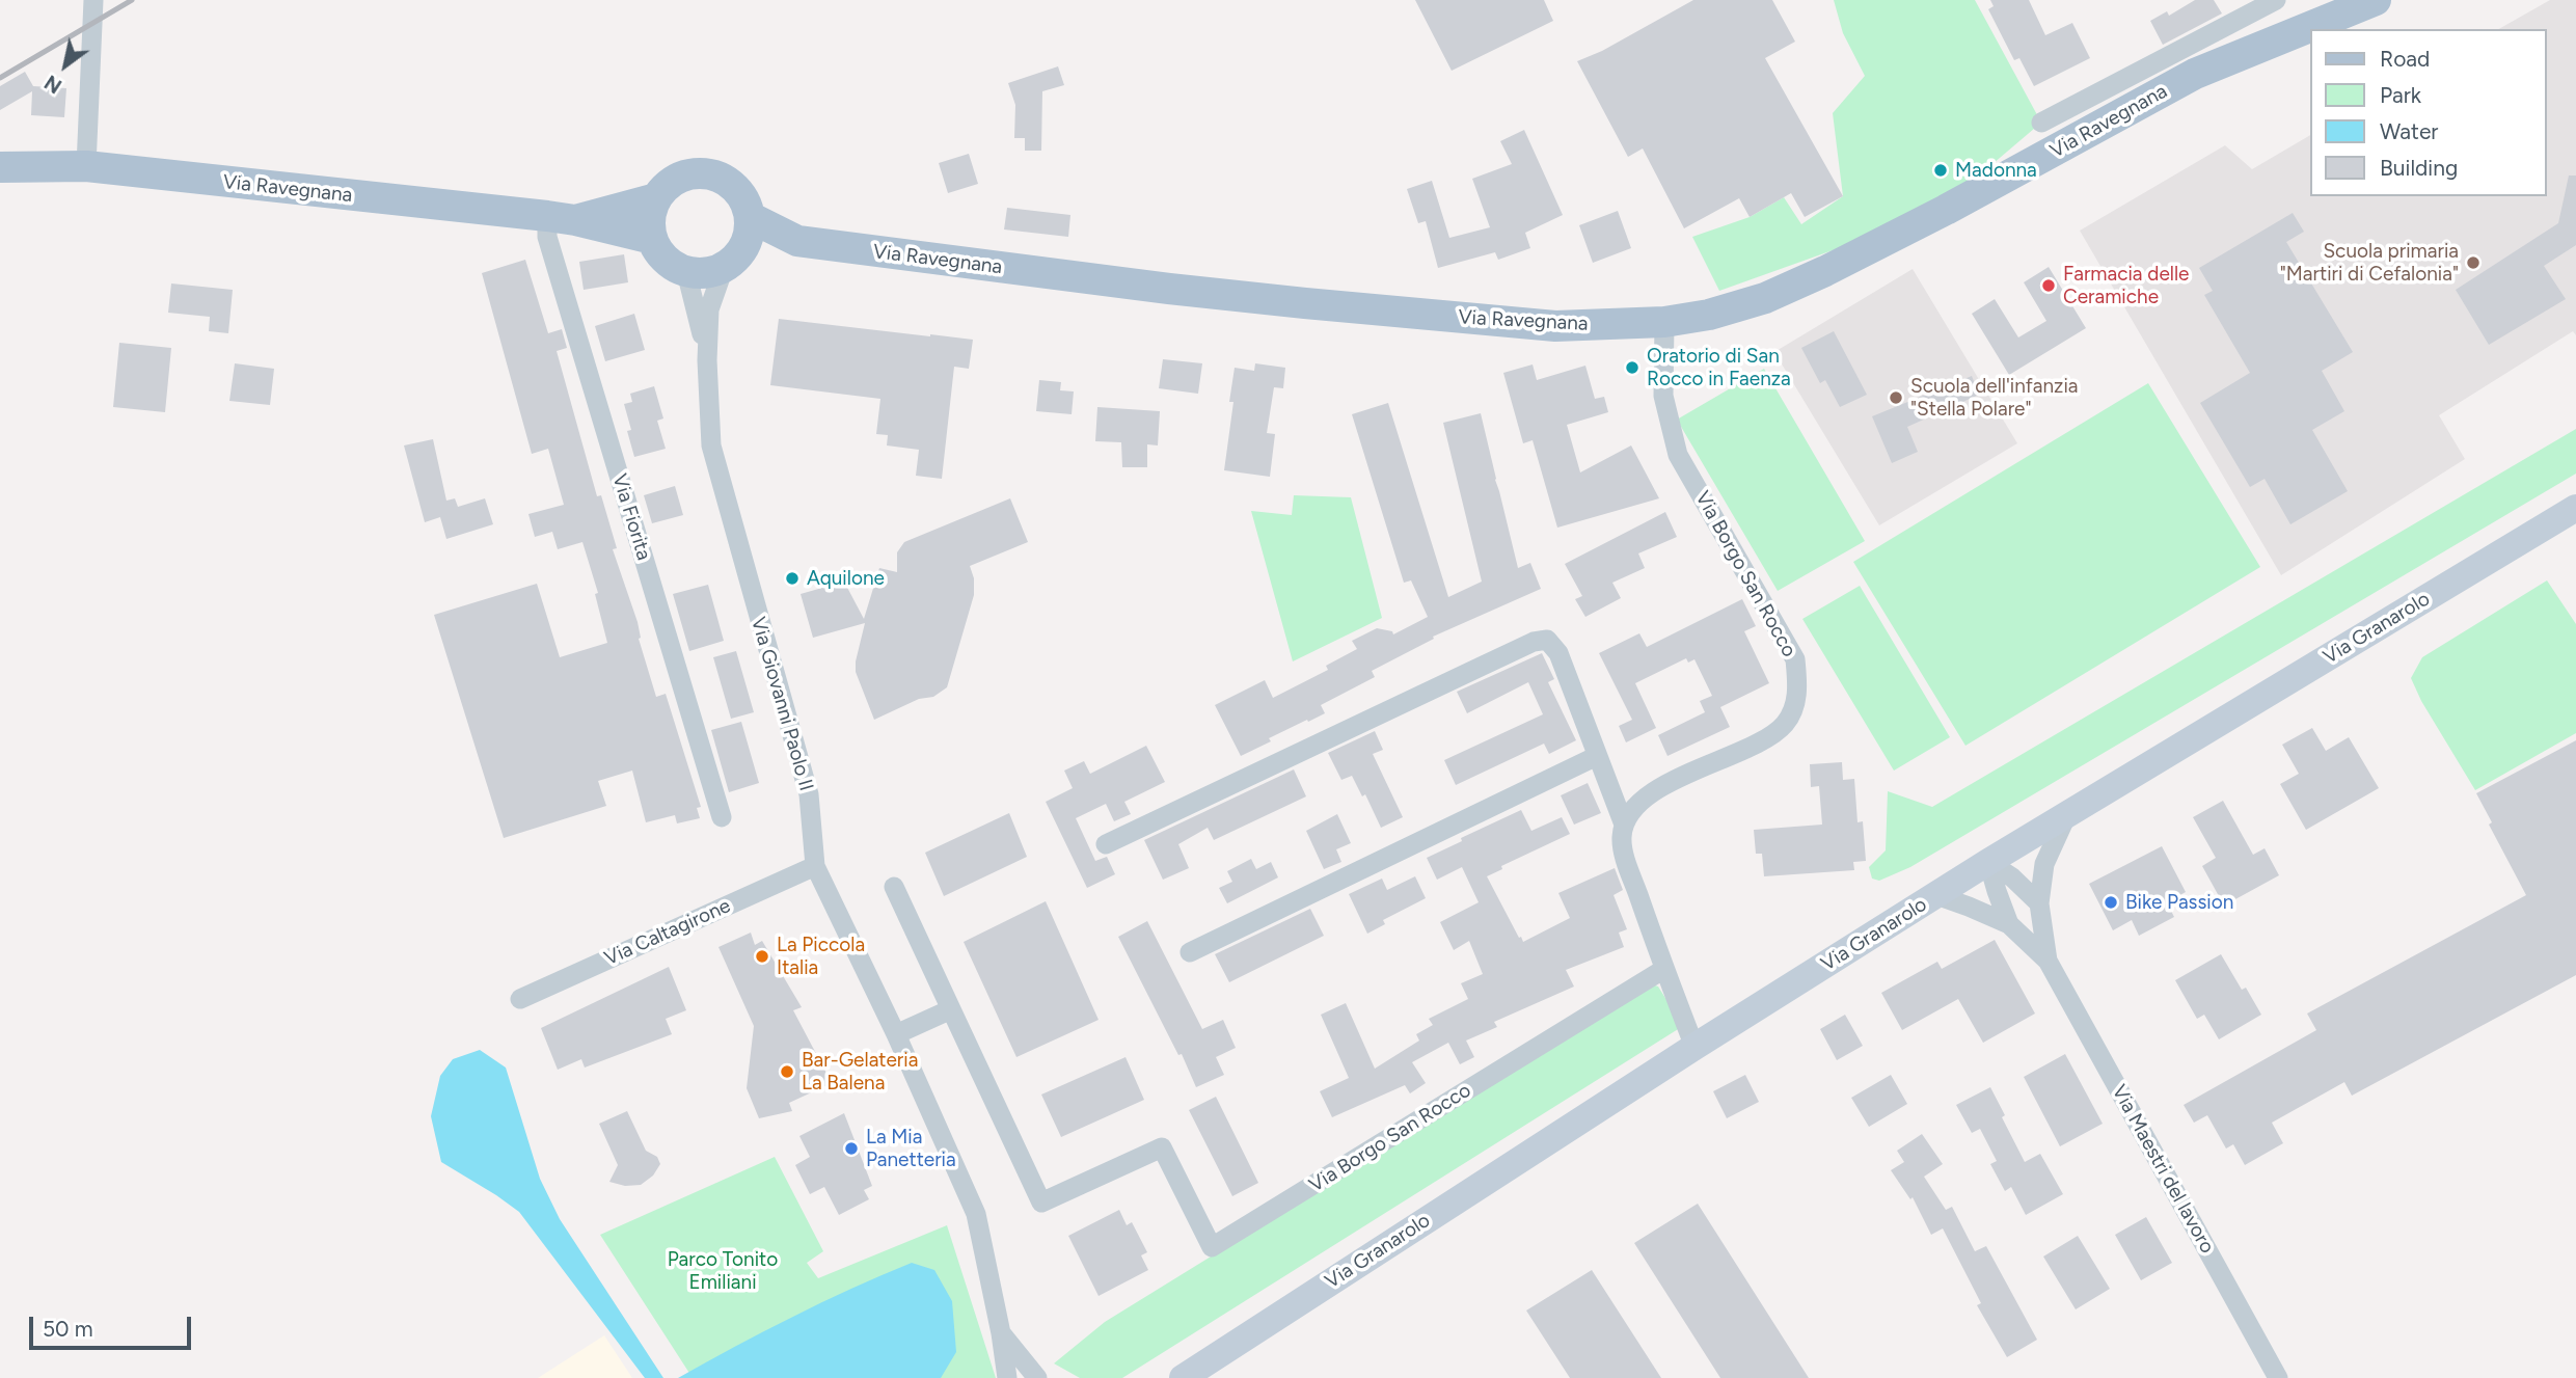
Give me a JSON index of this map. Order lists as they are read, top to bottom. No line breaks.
{"streets":{"main road":["Via Ravegnana","Via Granarolo"],"street":["Via Fiorita","Via Borgo San Rocco","Via Giovanni Paolo II","Via Caltagirone","Via Maestri del lavoro"]},"crossings":[["Via Ravegnana","Via Fiorita"],["Via Ravegnana","Via Borgo San Rocco"],["Via Ravegnana","Via Giovanni Paolo II"],["Via Granarolo","Via Maestri del lavoro"],["Via Giovanni Paolo II","Via Caltagirone"]],"parks":["Parco Tonito Emiliani"],"places":["Madonna","Scuola primaria \"Martiri di Cefalonia\"","Farmacia delle Ceramiche","Oratorio di San Rocco in Faenza","Scuola dell'infanzia \"Stella Polare\"","Aquilone","Bike Passion","La Piccola Italia","Bar-Gelateria La Balena","La Mia Panetteria"],"legend":["Road","Park","Water","Building"],"scale_bar":"50 m","north":"bottom left"}
